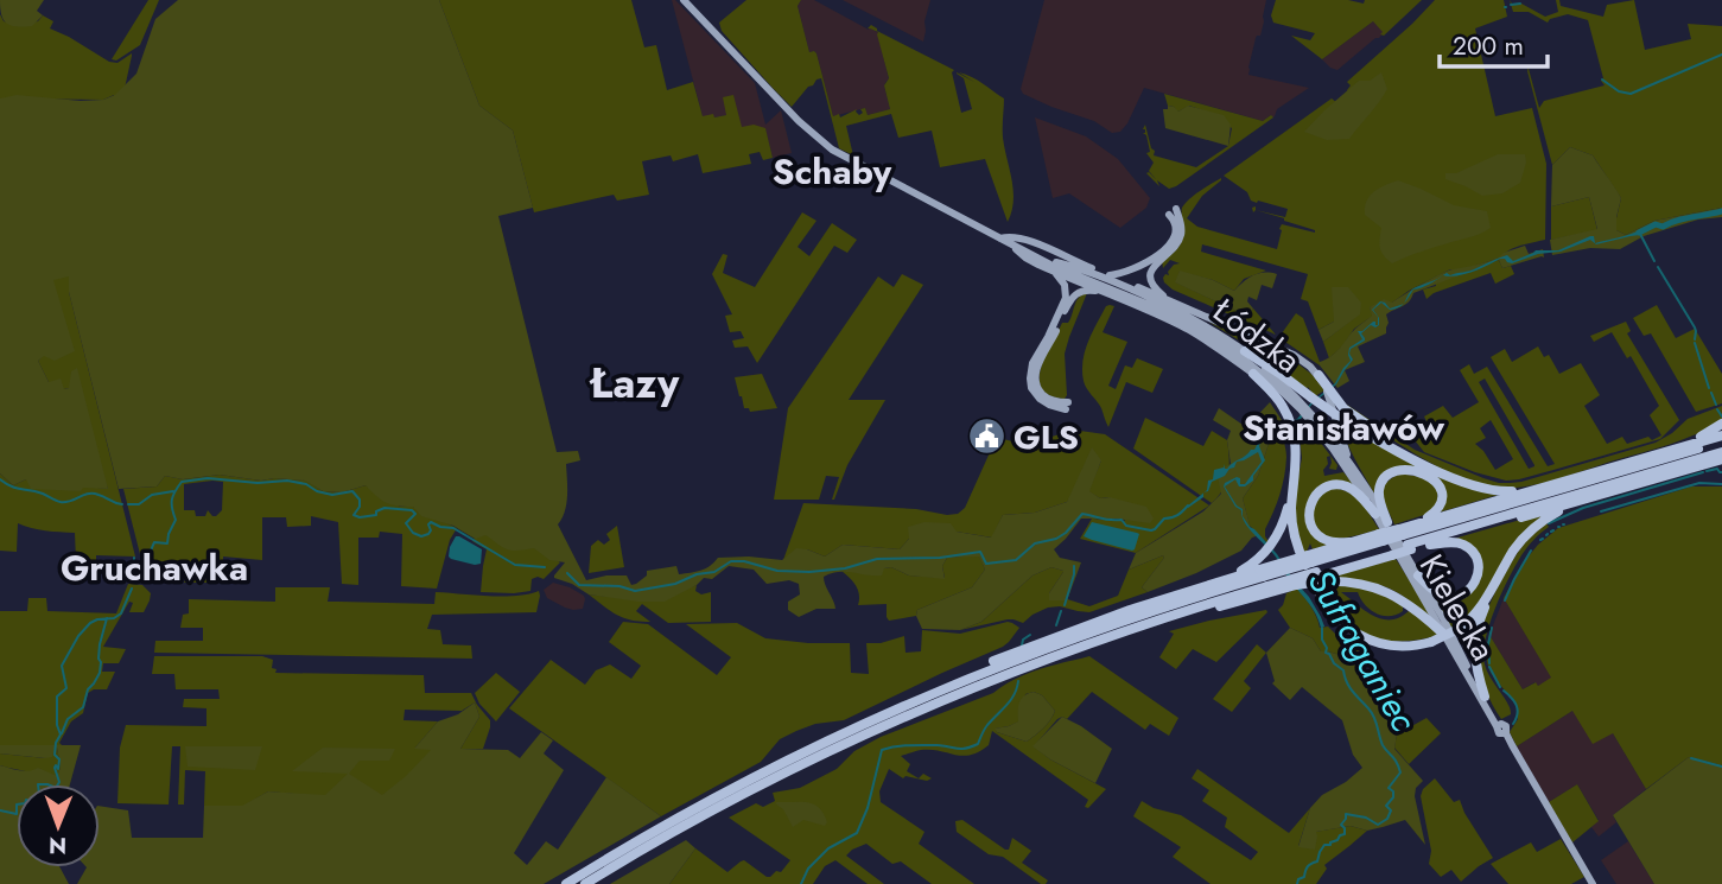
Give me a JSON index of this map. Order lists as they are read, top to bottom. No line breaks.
{"streets":{"main road":["Łódzka","Kielecka"]},"crossings":[["Łódzka","Kielecka"]],"districts":["Schaby","Łazy","Stanisławów","Gruchawka"],"water":["Sufraganiec"],"places":{"public building":["GLS"]},"scale_bar":"200 m","north":"bottom"}
